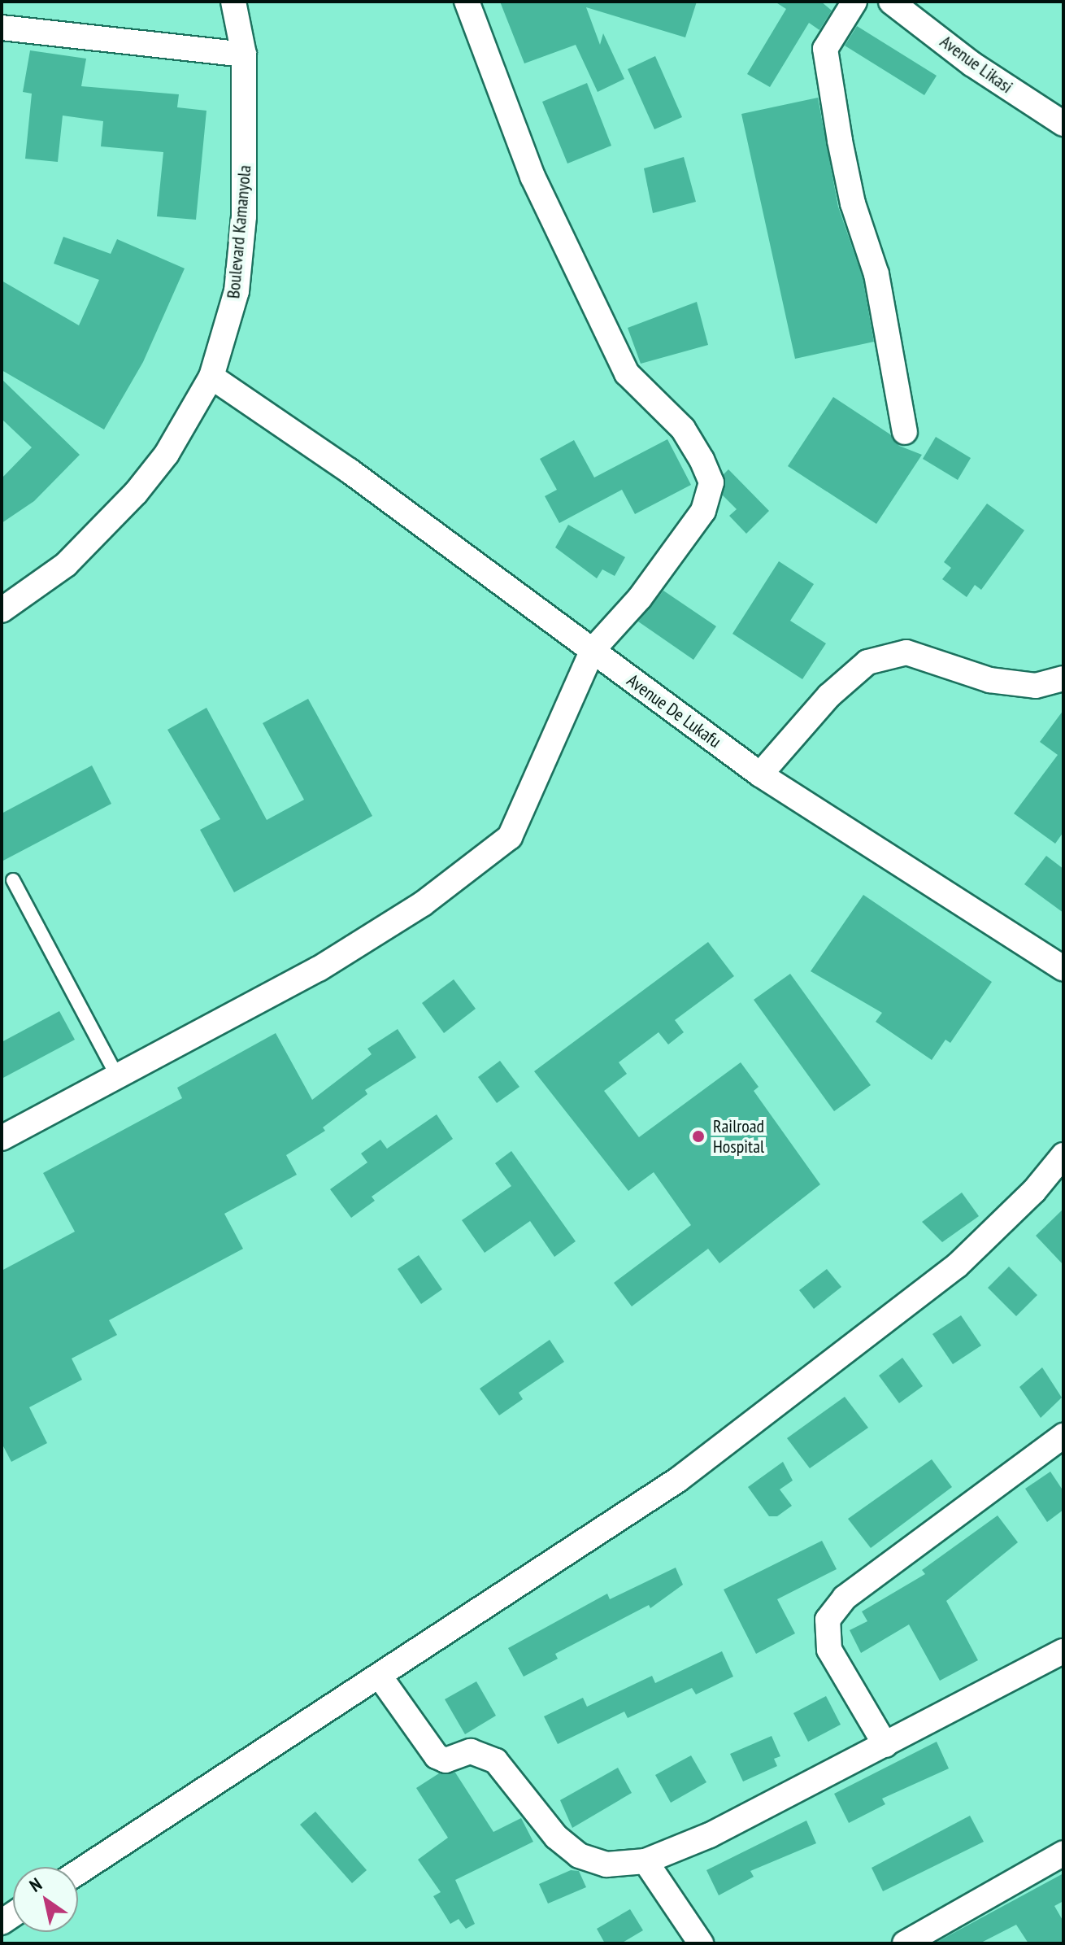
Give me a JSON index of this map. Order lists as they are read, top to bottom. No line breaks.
{"streets":{"street":["Avenue Likasi","Boulevard Kamanyola","Avenue De Lukafu"]},"crossings":[["Boulevard Kamanyola","Avenue De Lukafu"]],"places":["Railroad Hospital"],"north":"top left"}
